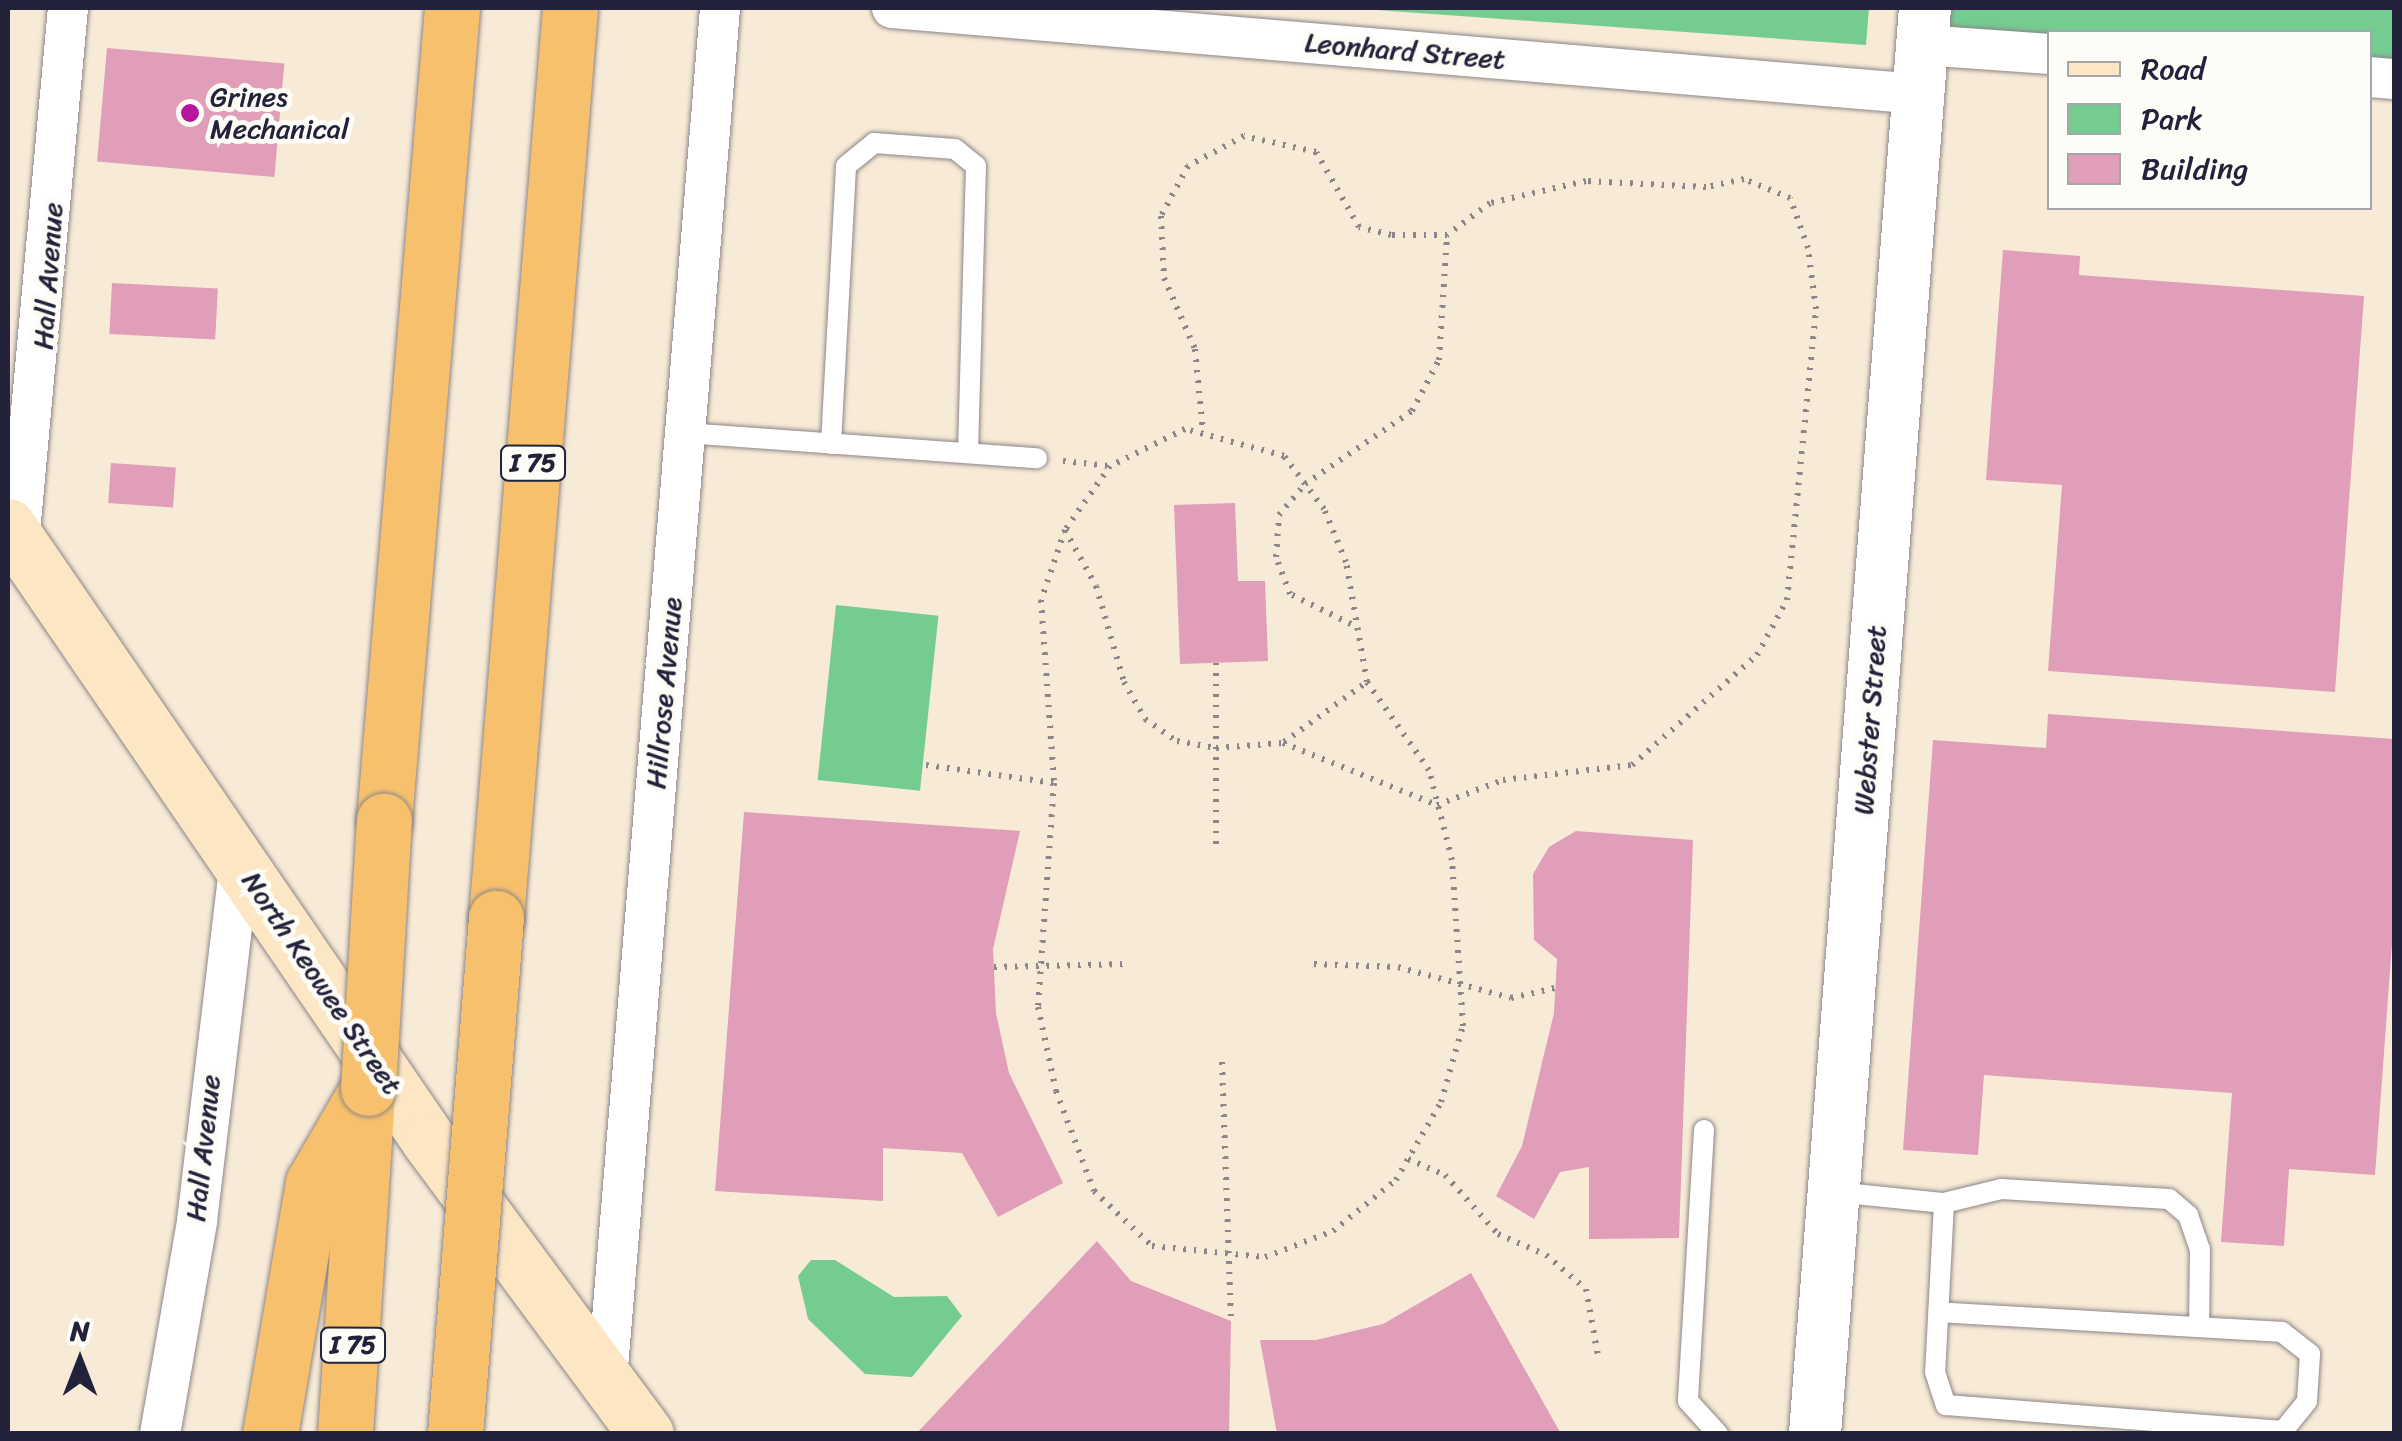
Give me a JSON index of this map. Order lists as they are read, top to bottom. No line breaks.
{"streets":{"highway":["I 75"],"main road":["North Keowee Street"],"street":["Leonhard Street","Hall Avenue","Hillrose Avenue","Webster Street"]},"crossings":[["Leonhard Street","Webster Street"],["Hall Avenue","North Keowee Street"],["Hillrose Avenue","North Keowee Street"]],"places":["Grines Mechanical"],"legend":["Road","Park","Building"],"north":"top"}
